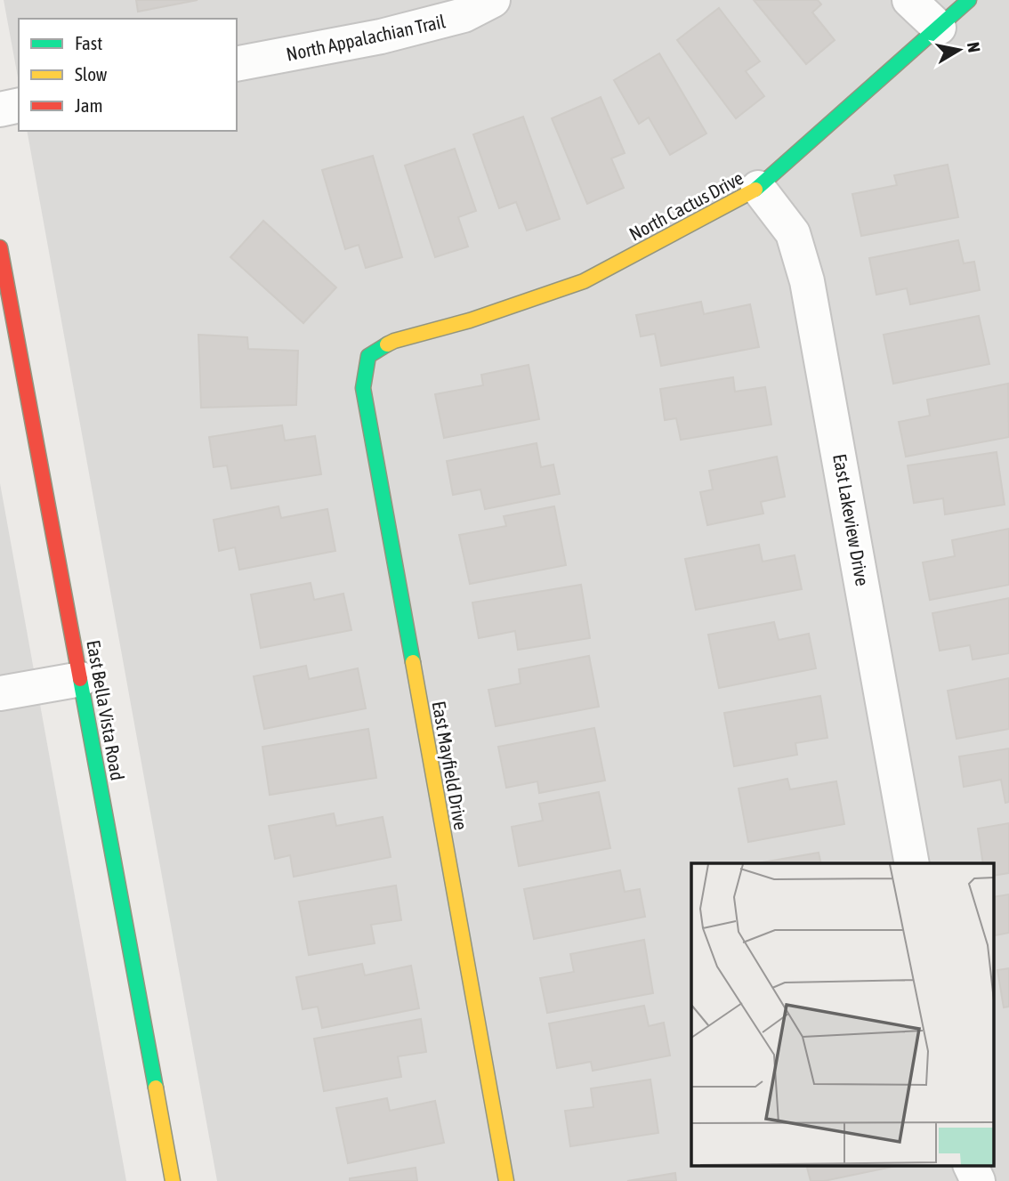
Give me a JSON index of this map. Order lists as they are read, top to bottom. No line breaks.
{"streets":{"street":["North Appalachian Trail","North Cactus Drive","East Lakeview Drive","East Bella Vista Road","East Mayfield Drive"]},"crossings":[["North Cactus Drive","East Lakeview Drive"],["North Cactus Drive","East Mayfield Drive"]],"legend":["Fast","Slow","Jam"],"north":"right"}
